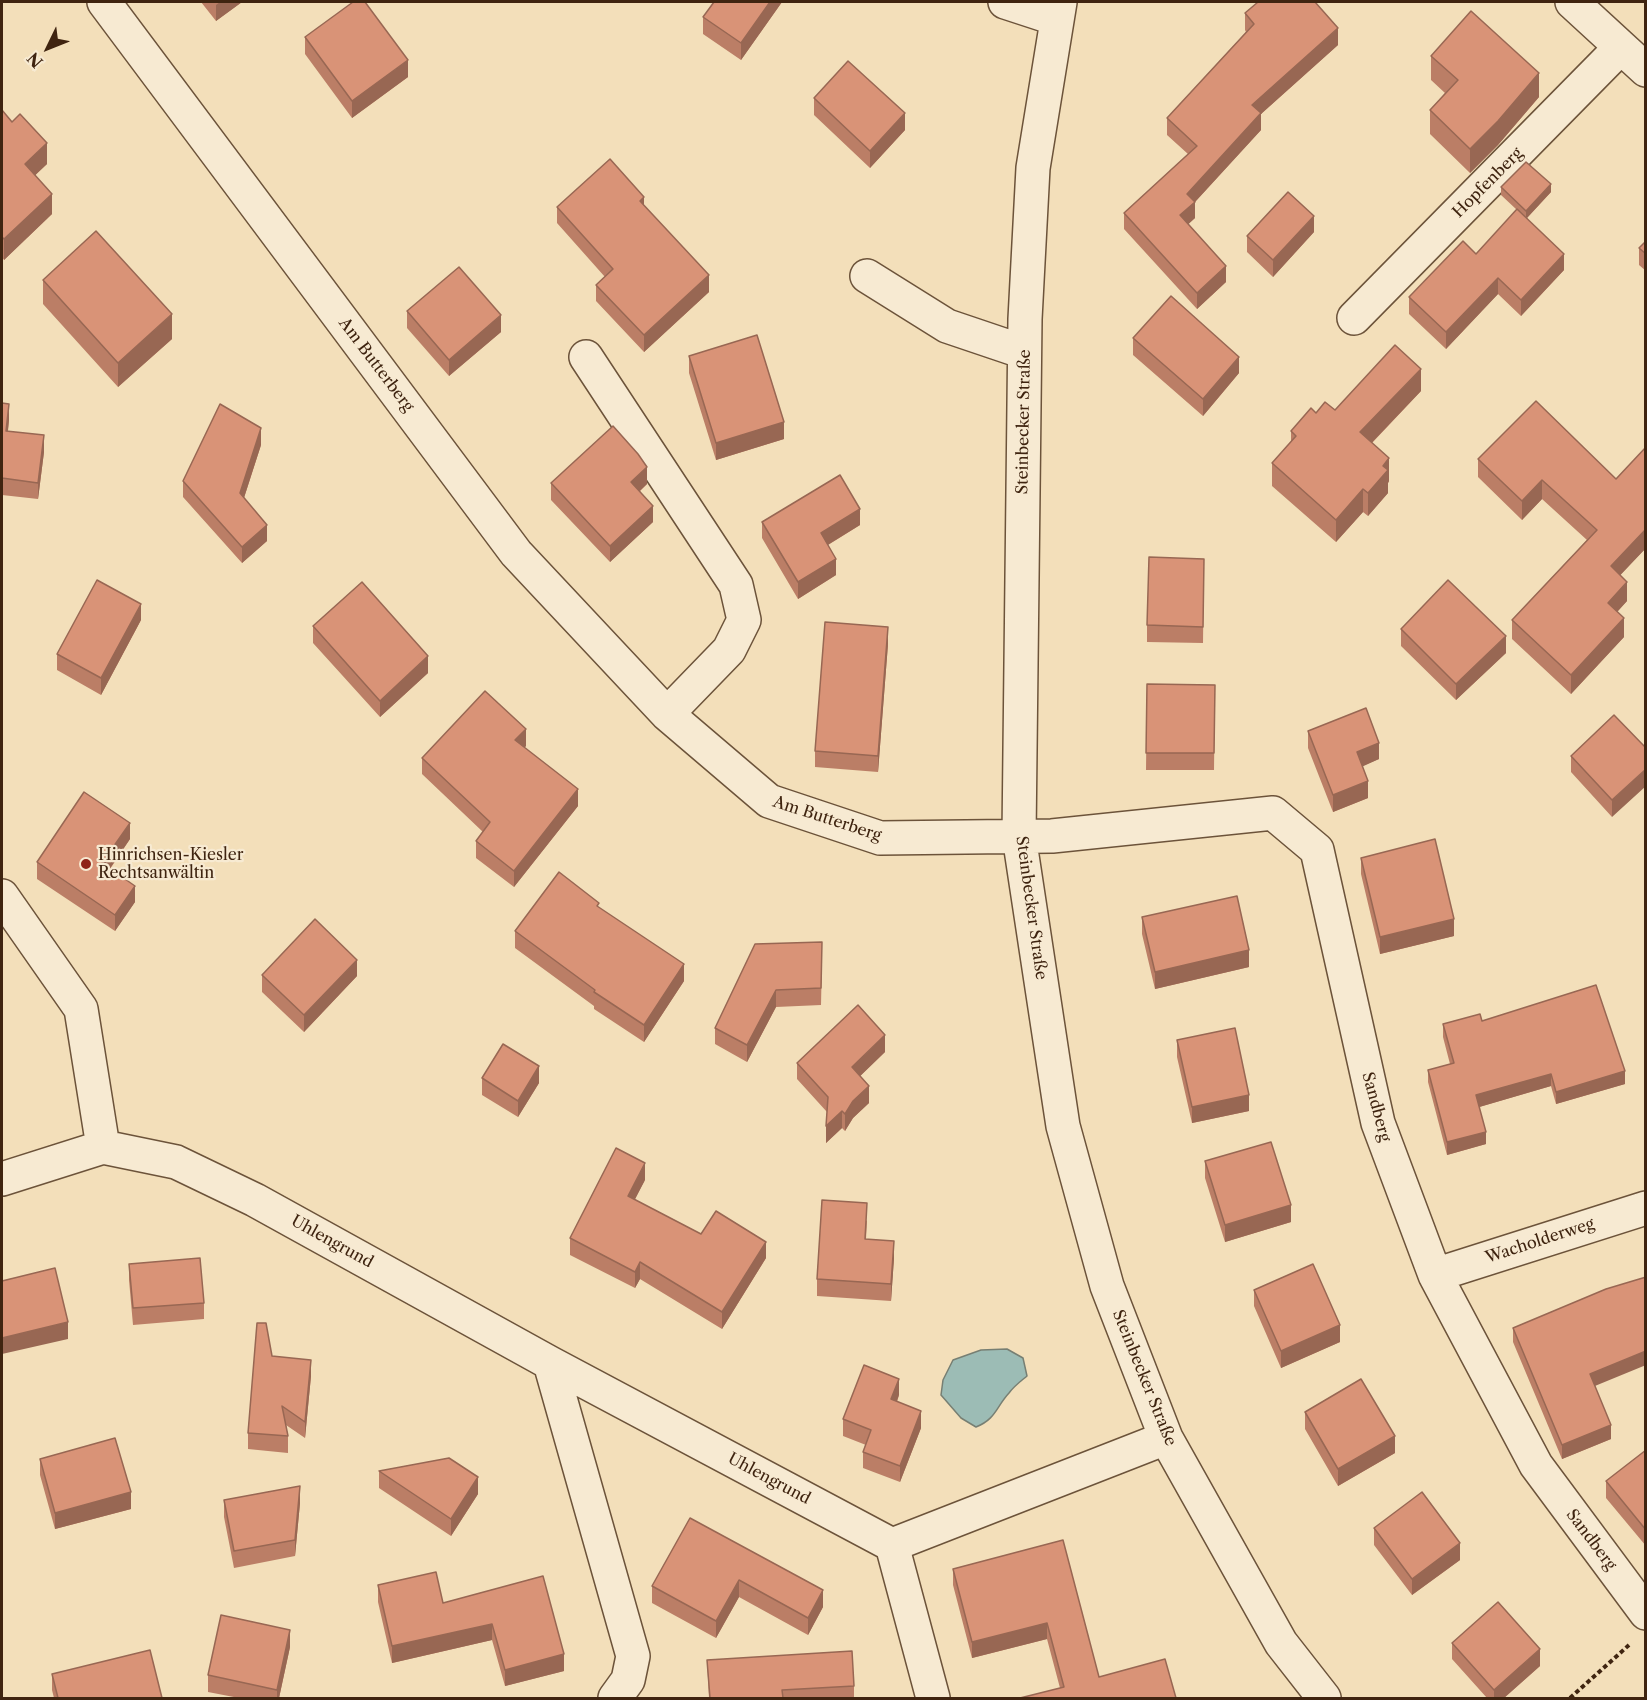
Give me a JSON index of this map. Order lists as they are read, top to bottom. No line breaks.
{"streets":{"street":["Hopfenberg","Am Butterberg","Steinbecker Straße","Sandberg","Wacholderweg","Uhlengrund"]},"crossings":[["Am Butterberg","Steinbecker Straße"],["Am Butterberg","Sandberg"],["Steinbecker Straße","Sandberg"],["Sandberg","Wacholderweg"]],"places":["Hinrichsen-Kiesler Rechtsanwältin"],"north":"bottom left"}
